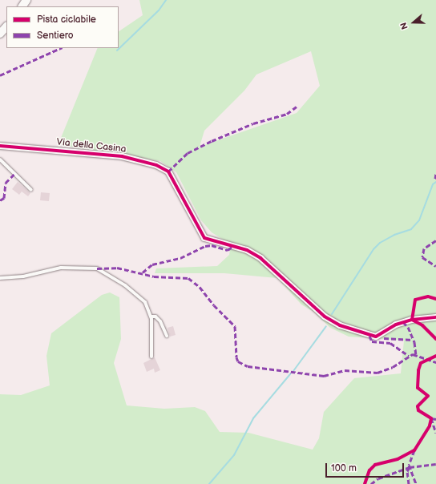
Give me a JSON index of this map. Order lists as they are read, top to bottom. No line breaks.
{"streets":{"street":["Via della Casina"]},"legend":["Pista ciclabile","Sentiero"],"scale_bar":"100 m","north":"left"}
